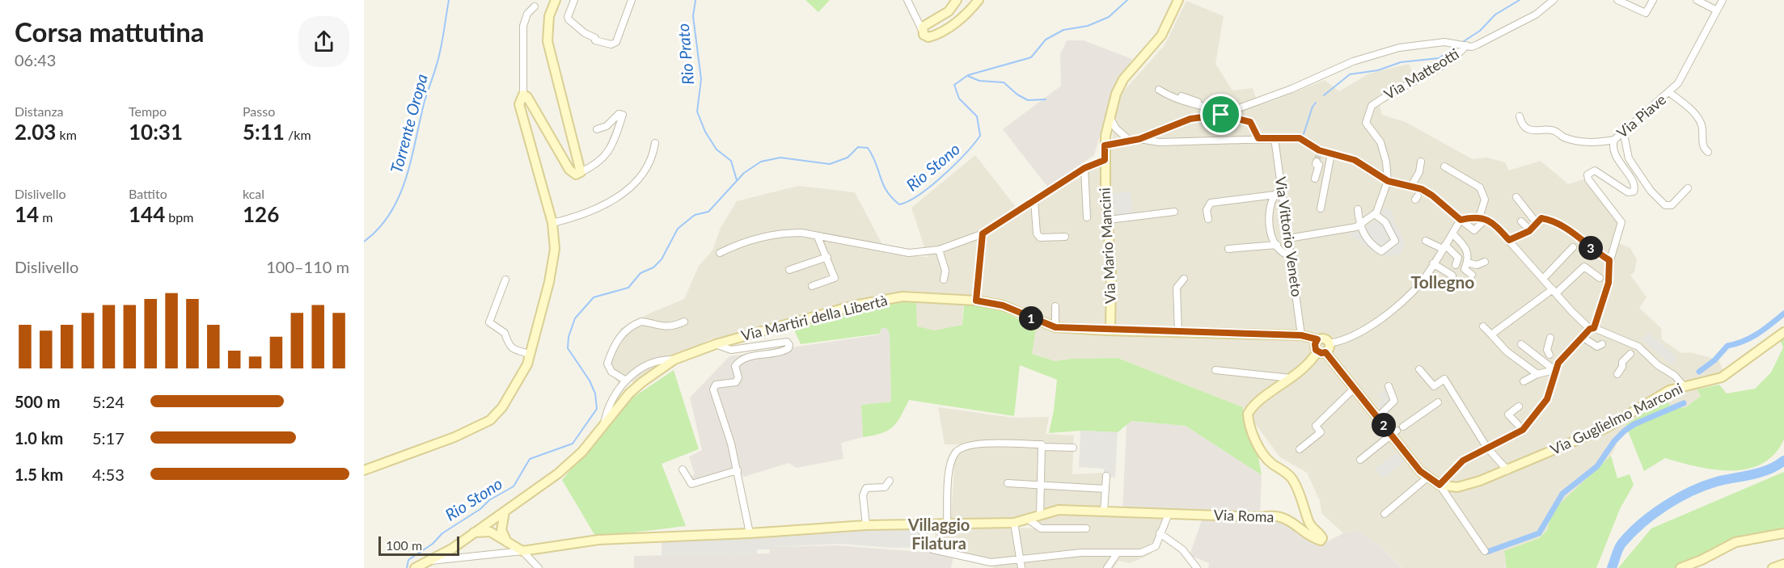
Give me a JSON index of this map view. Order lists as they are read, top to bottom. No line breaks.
{"streets":{"street":["Via Matteotti","Via Piave","Via Vittorio Veneto","Via Mario Mancini","Via Martiri della Libertà","Via Guglielmo Marconi","Via Roma"]},"crossings":[["Via Vittorio Veneto","Via Martiri della Libertà"],["Via Mario Mancini","Via Martiri della Libertà"],["Via Martiri della Libertà","Via Roma"]],"districts":["Tollegno","Villaggio Filatura"],"water":["Rio Prato","Torrente Oropa","Rio Stono"],"scale_bar":"100 m","page":{"heading":["Corsa mattutina","06:43"],"stats":[["Distanza","2.03 km"],["Tempo","10:31"],["Passo","5:11 /km"],["Dislivello","14 m"],["Battito","144 bpm"],["kcal","126"]],"pins":["3","1","2"],"chart":["Dislivello","100–110 m"],"list":[{"name":"500 m","note":"5:24"},{"name":"1.0 km","note":"5:17"},{"name":"1.5 km","note":"4:53"}],"scale":"100 m"}}
